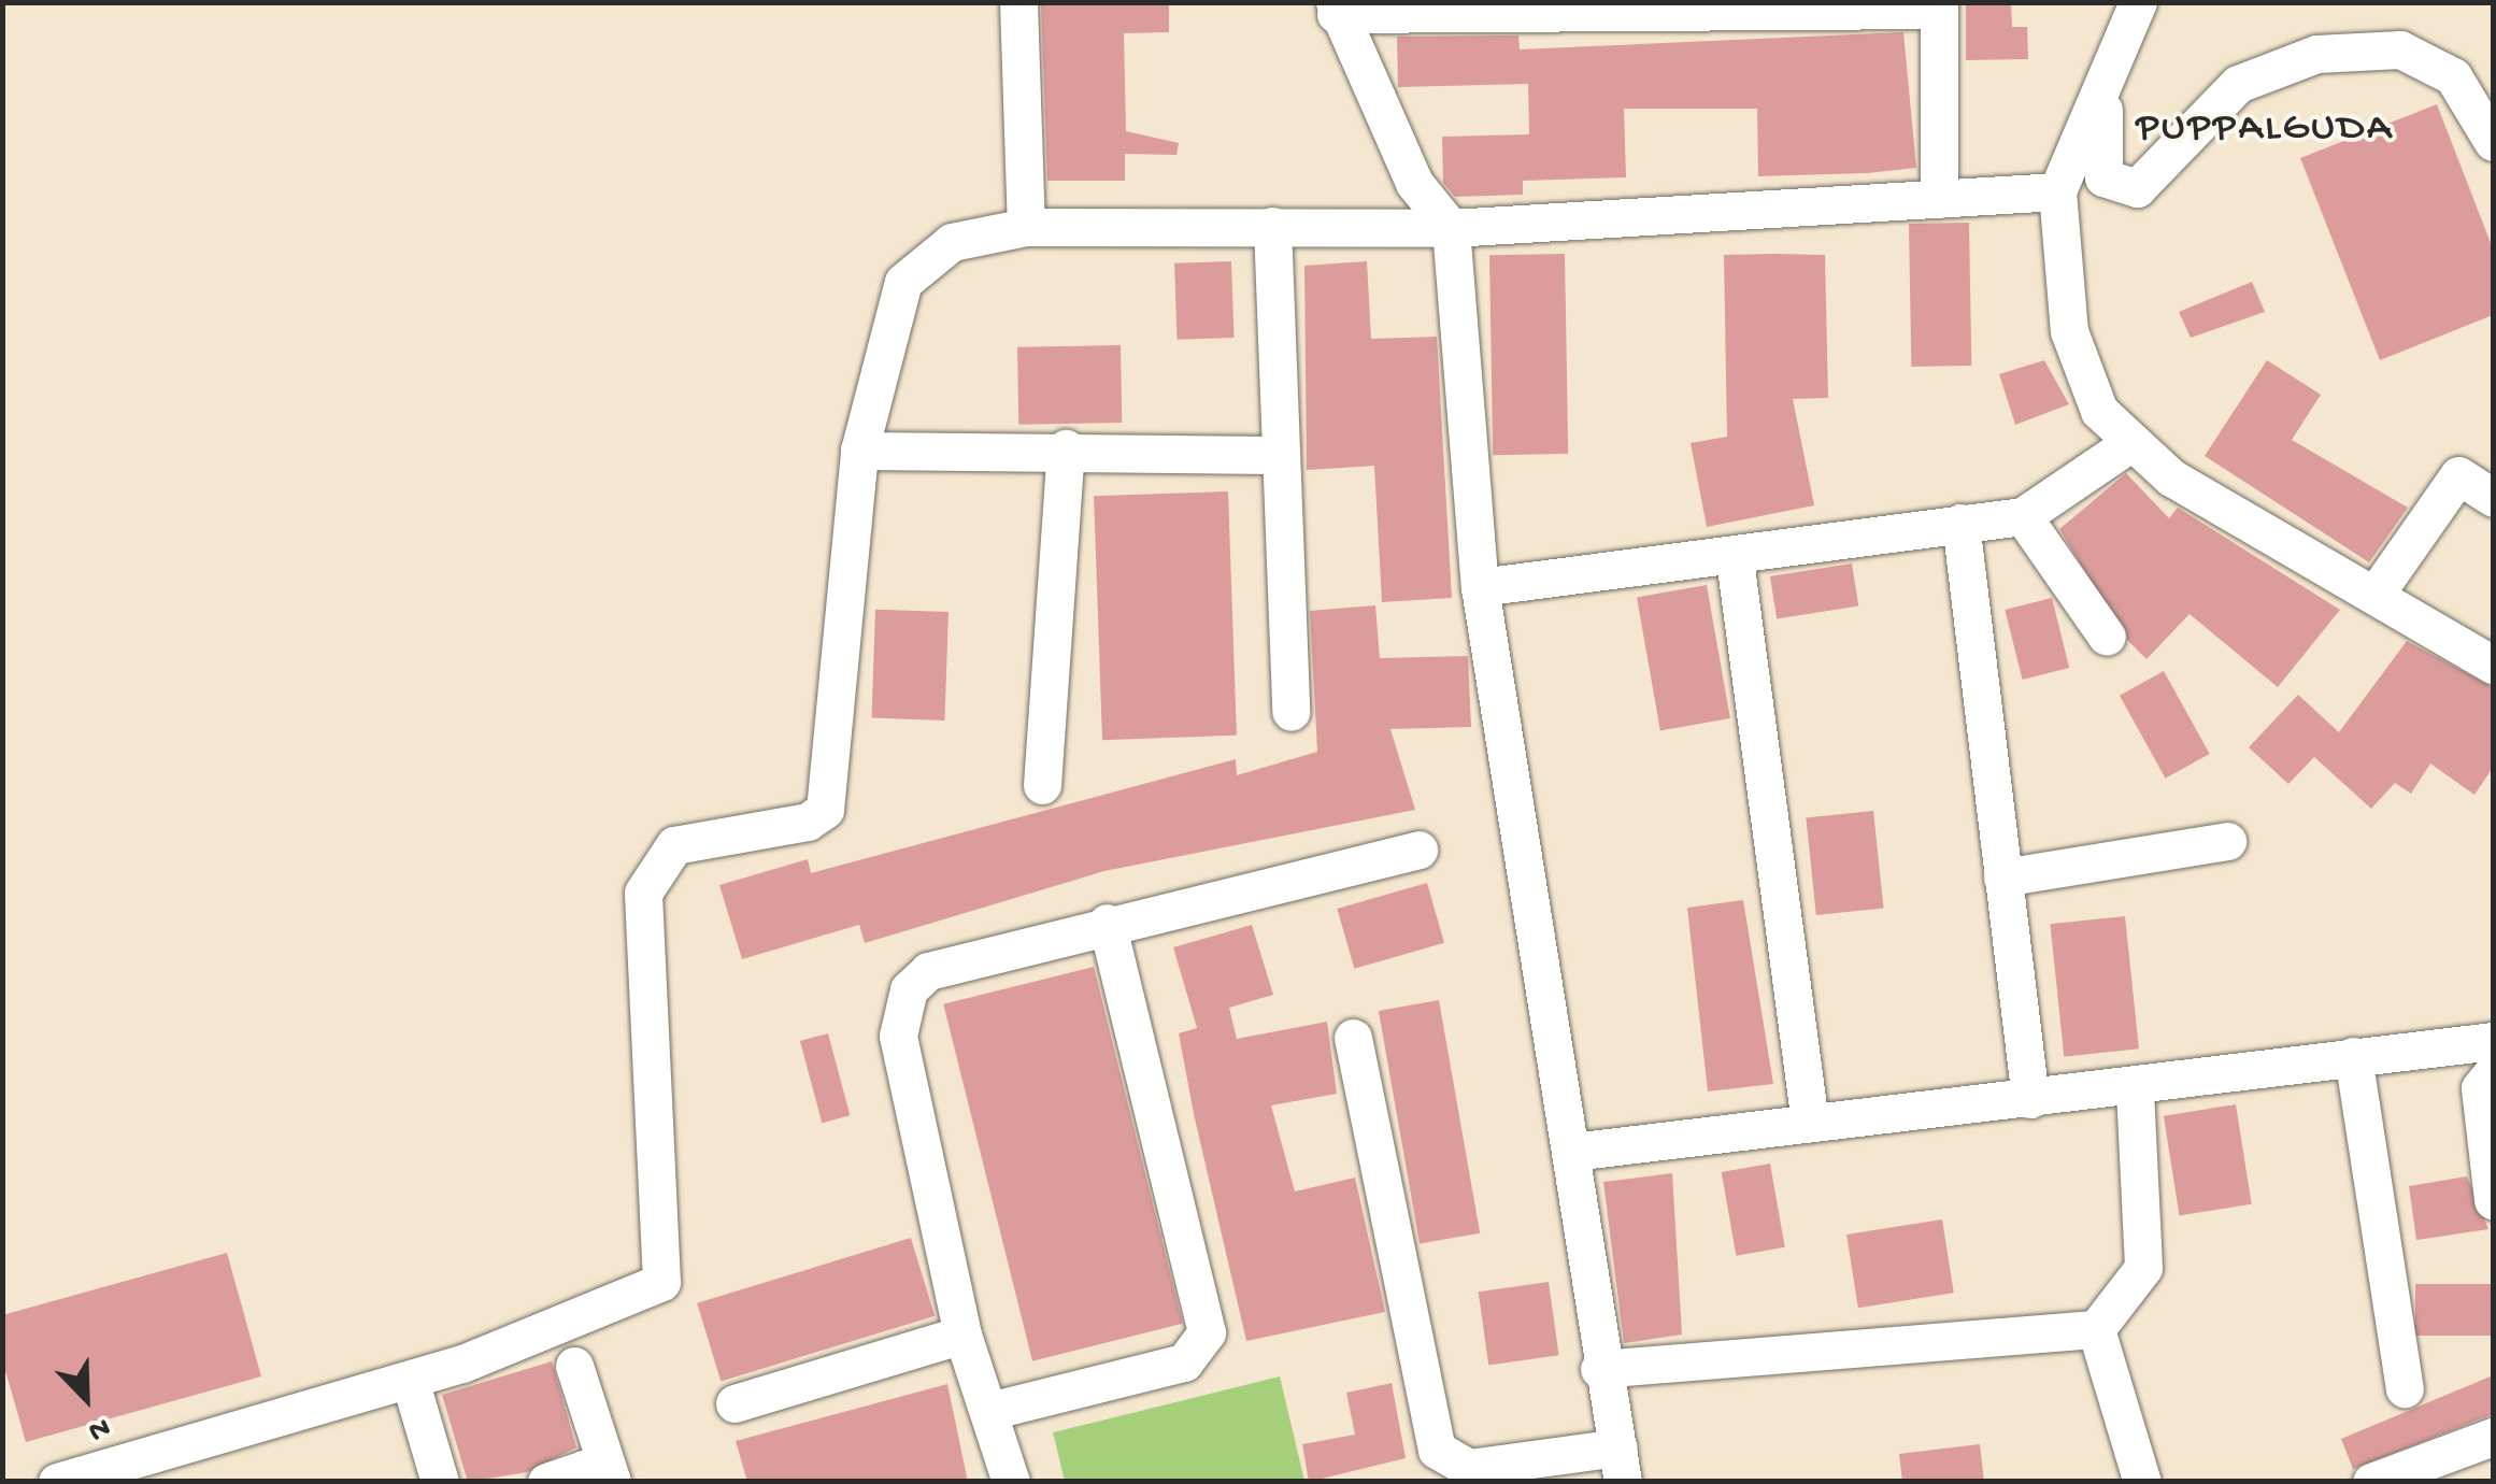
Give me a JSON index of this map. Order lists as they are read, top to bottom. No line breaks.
{"districts":["PUPPALGUDA"],"north":"bottom right"}
